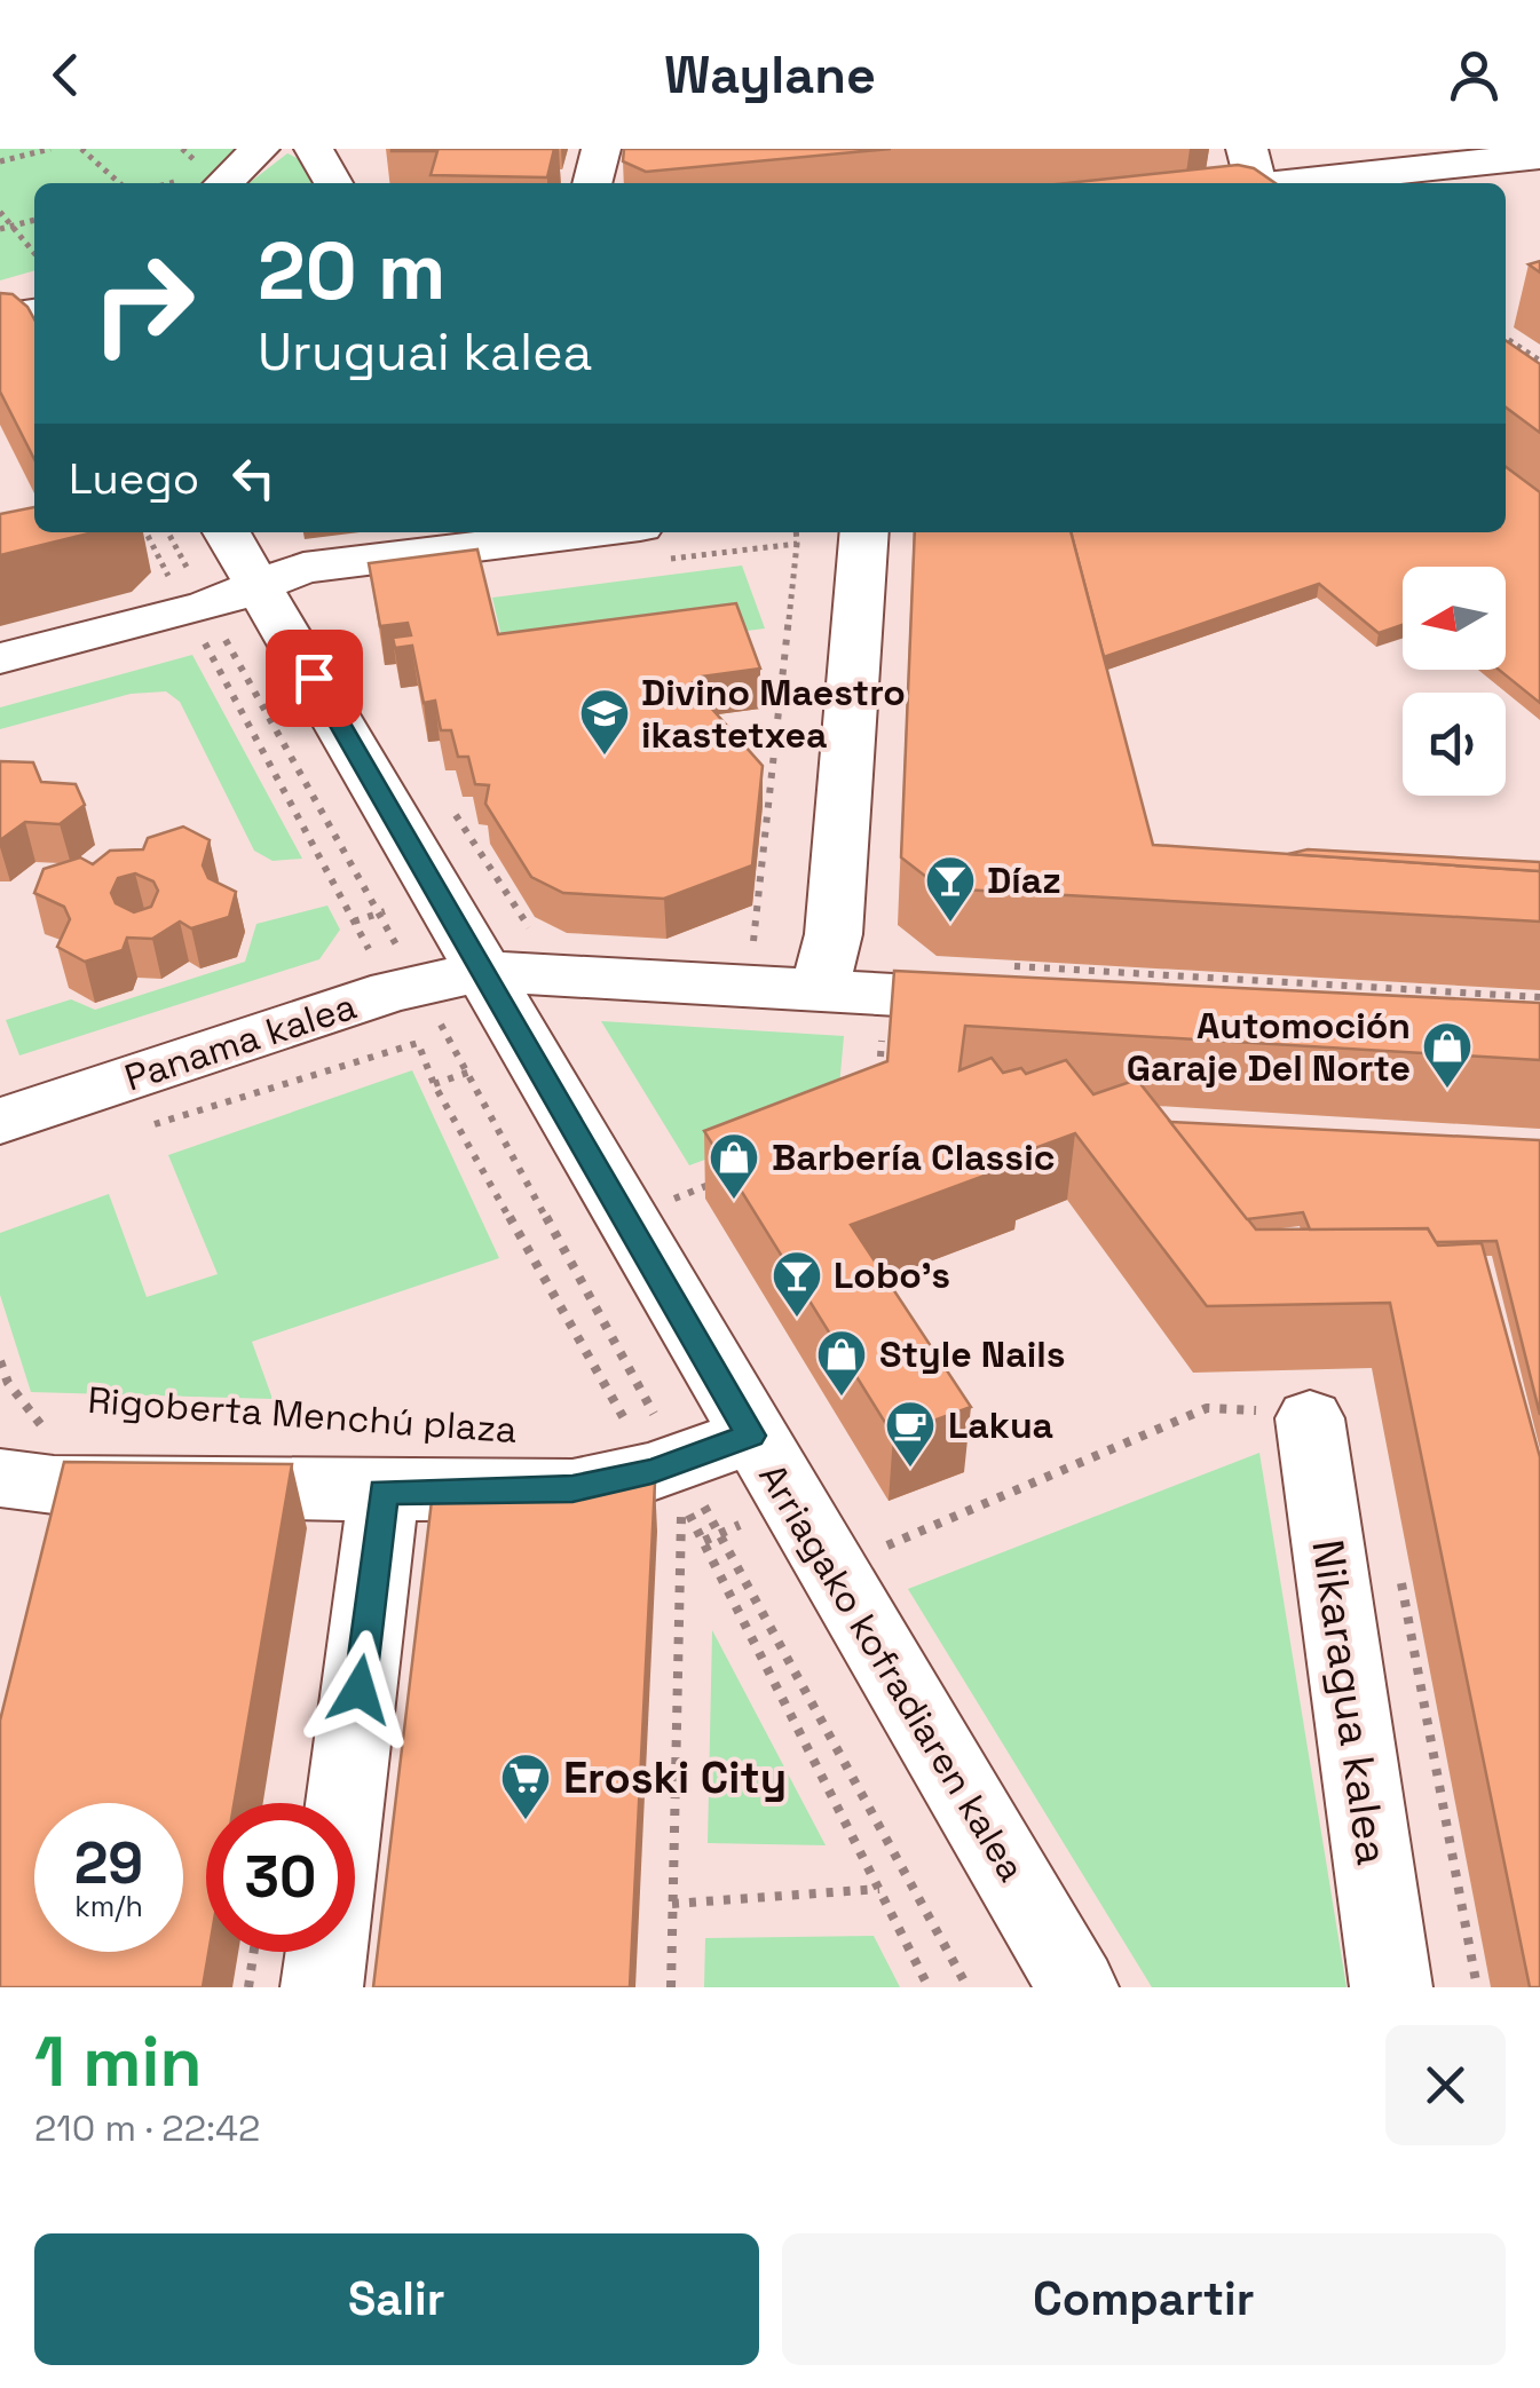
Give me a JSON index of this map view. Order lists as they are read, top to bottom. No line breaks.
{"streets":{"street":["Panama kalea","Arriagako kofradiaren kalea","Nikaragua kalea"],"path":["Rigoberta Menchú plaza"]},"crossings":[["Panama kalea","Arriagako kofradiaren kalea"]],"places":{"school or university":["Divino Maestro ikastetxea"],"bar":["Díaz","Lobo's"],"shop":["Automoción Garaje Del Norte","Barbería Classic","Style Nails"],"cafe":["Lakua"],"supermarket":["Eroski City"]},"north":"left","page":{"header":"Waylane","turn":["20 m","Uruguai kalea"],"then":"Luego","speed":"29 km/h","limit":"30","heading":["1 min","210 m · 22:42"],"buttons":["Salir","Compartir"]}}
